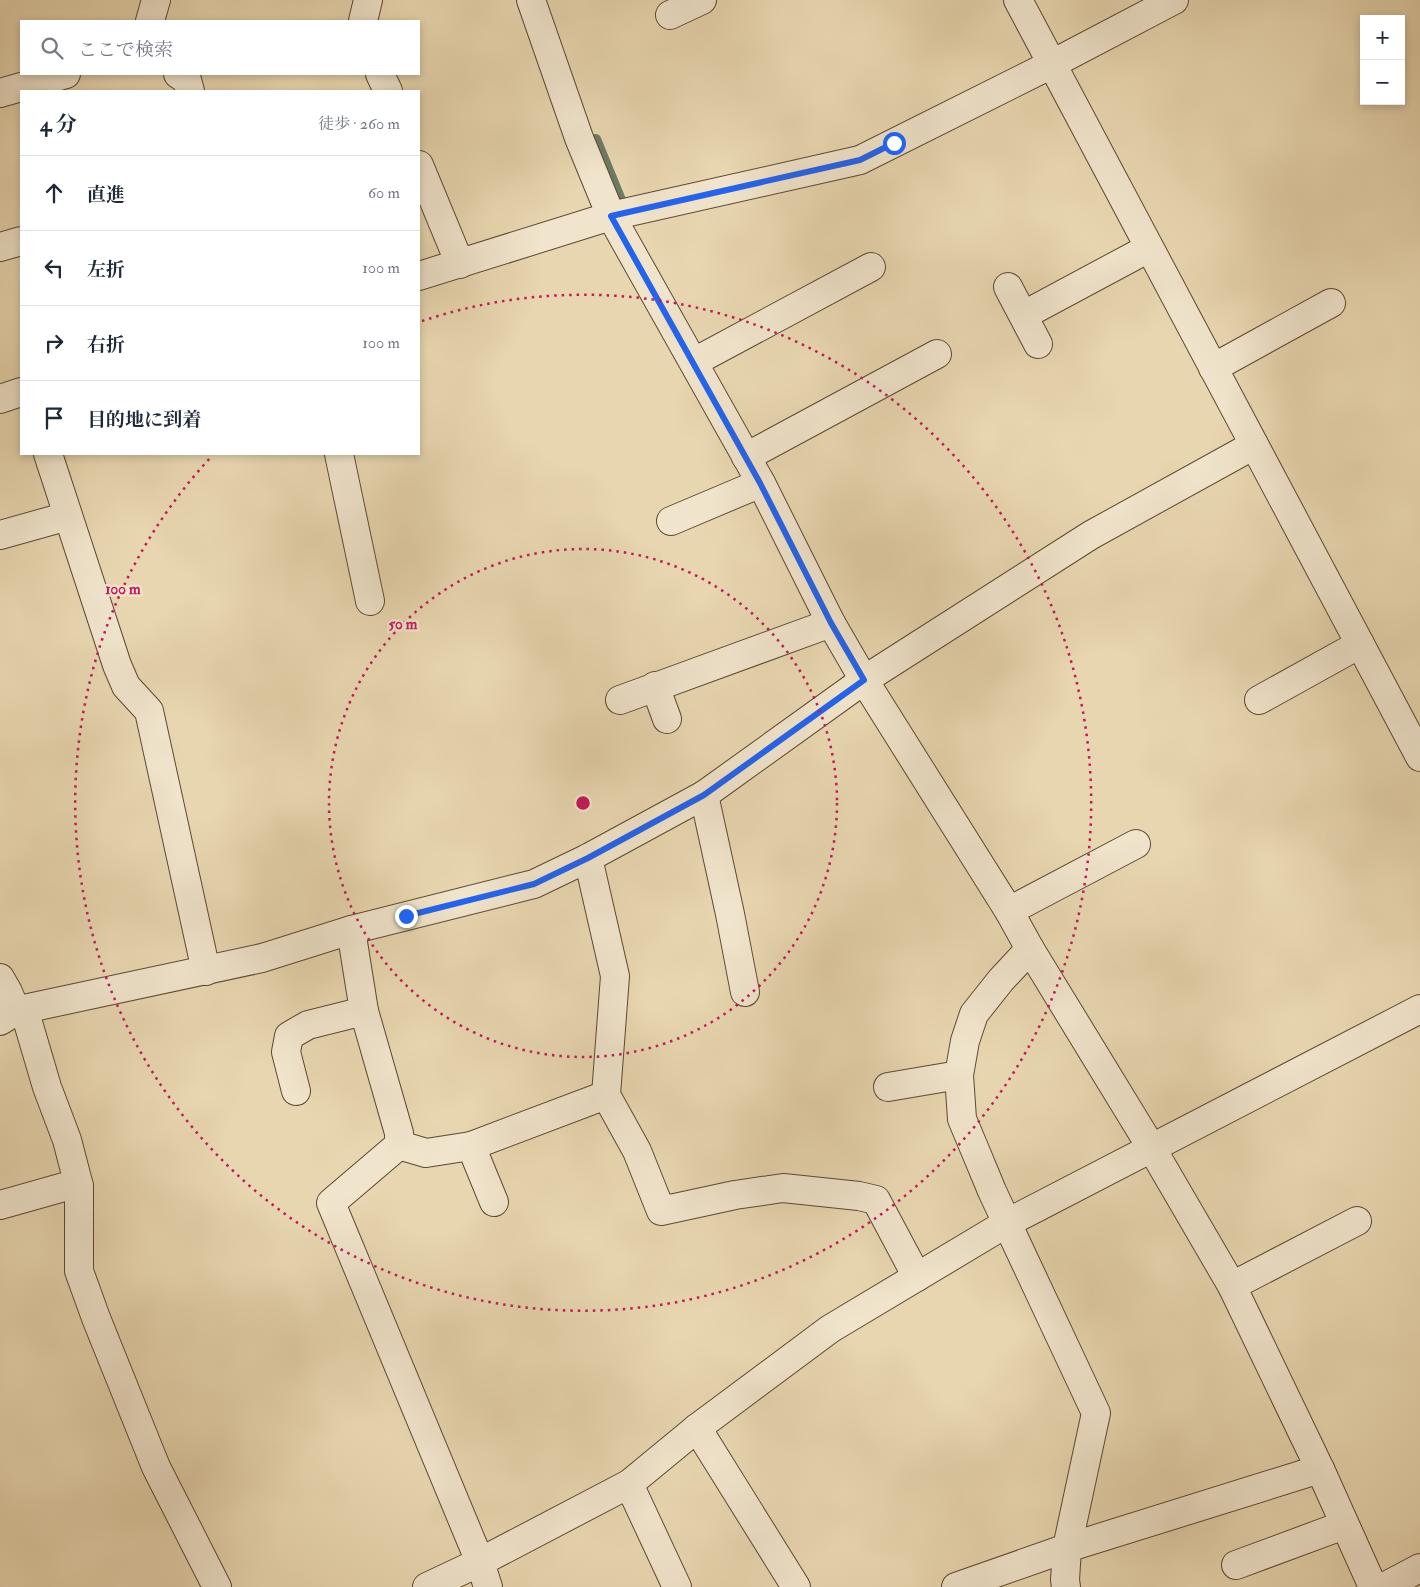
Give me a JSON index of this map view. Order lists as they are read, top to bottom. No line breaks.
{"page":{"map_buttons":["+","−"],"search":"ここで検索","heading":["4 分","徒歩 · 260 m"],"list":[["直進","60 m"],["左折","100 m"],["右折","100 m"],"目的地に到着"]},"rings":["100 m","50 m"]}
